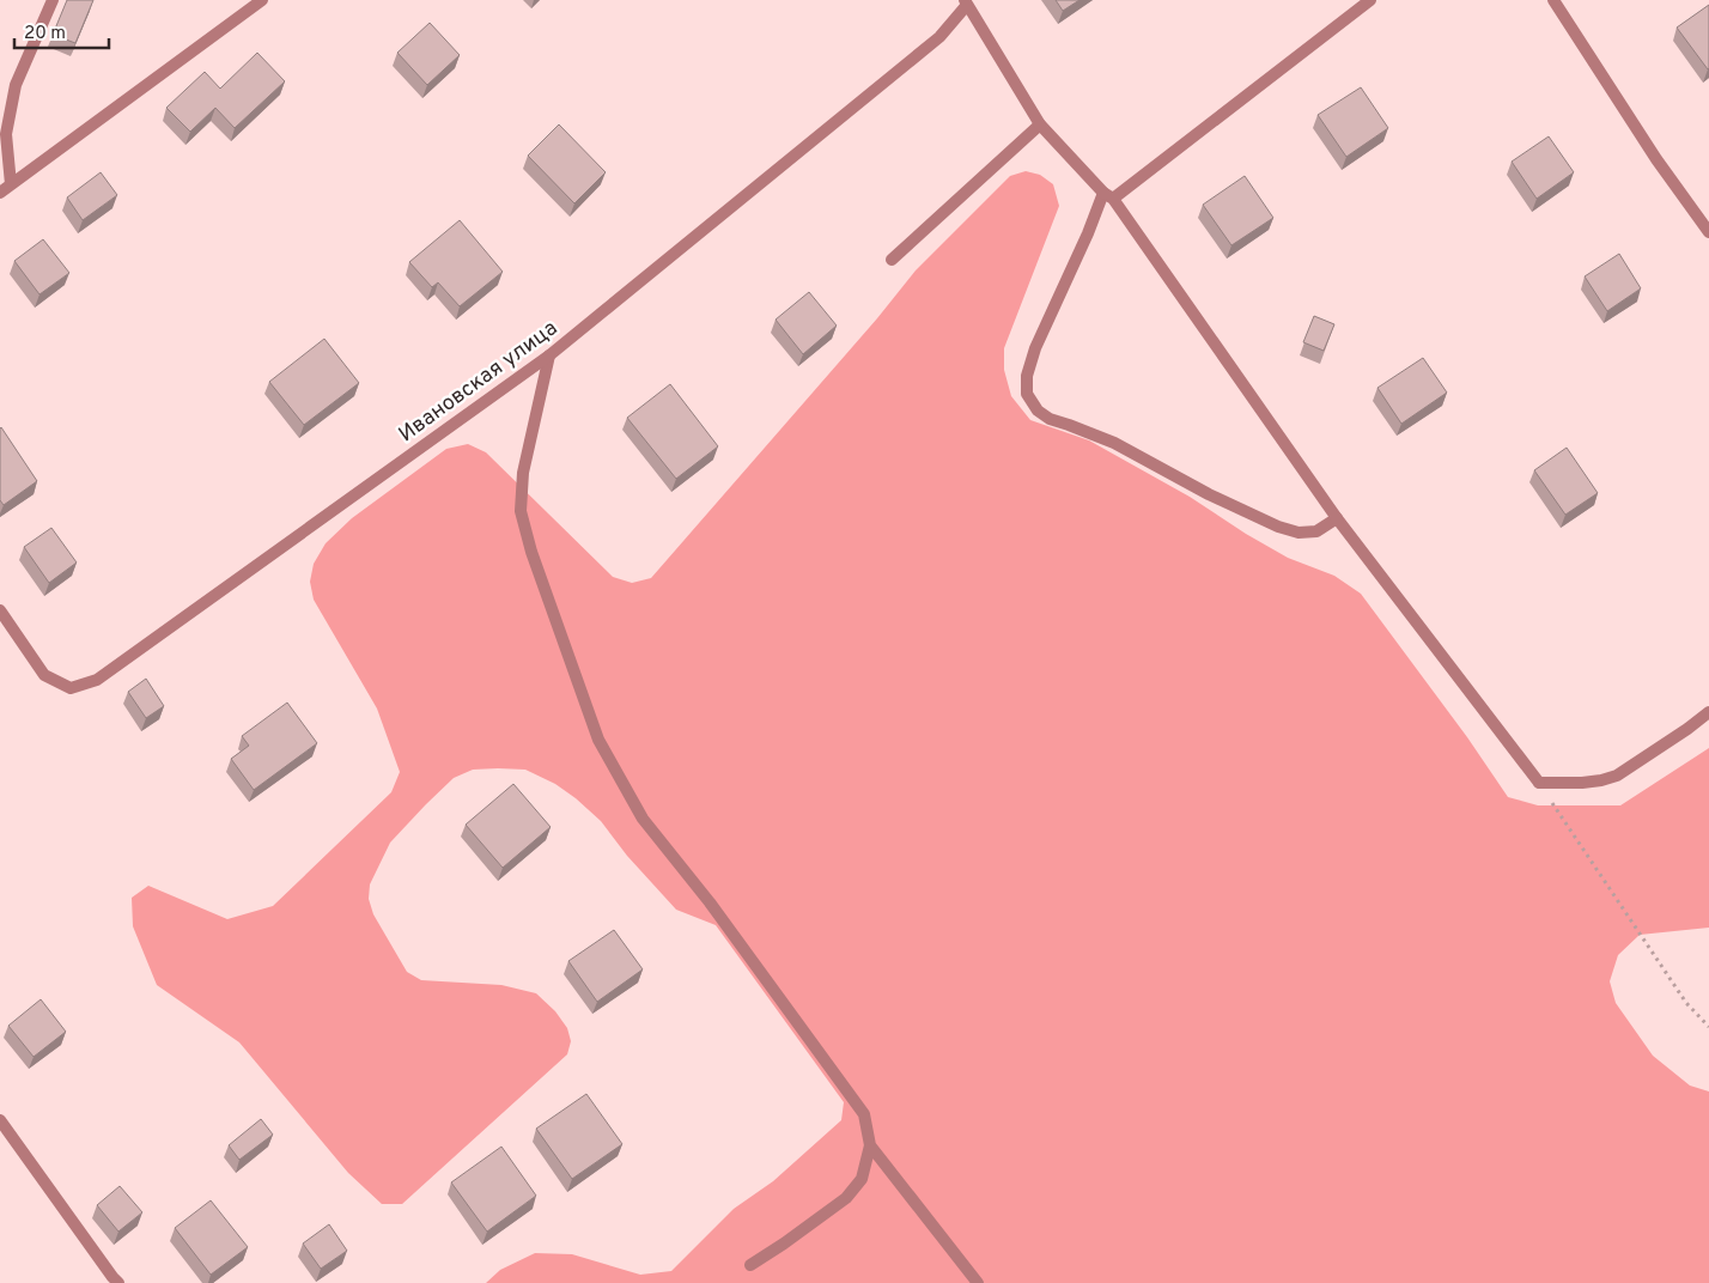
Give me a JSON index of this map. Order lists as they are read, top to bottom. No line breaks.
{"streets":{"street":["Ивановская улица"]},"scale_bar":"20 m"}
